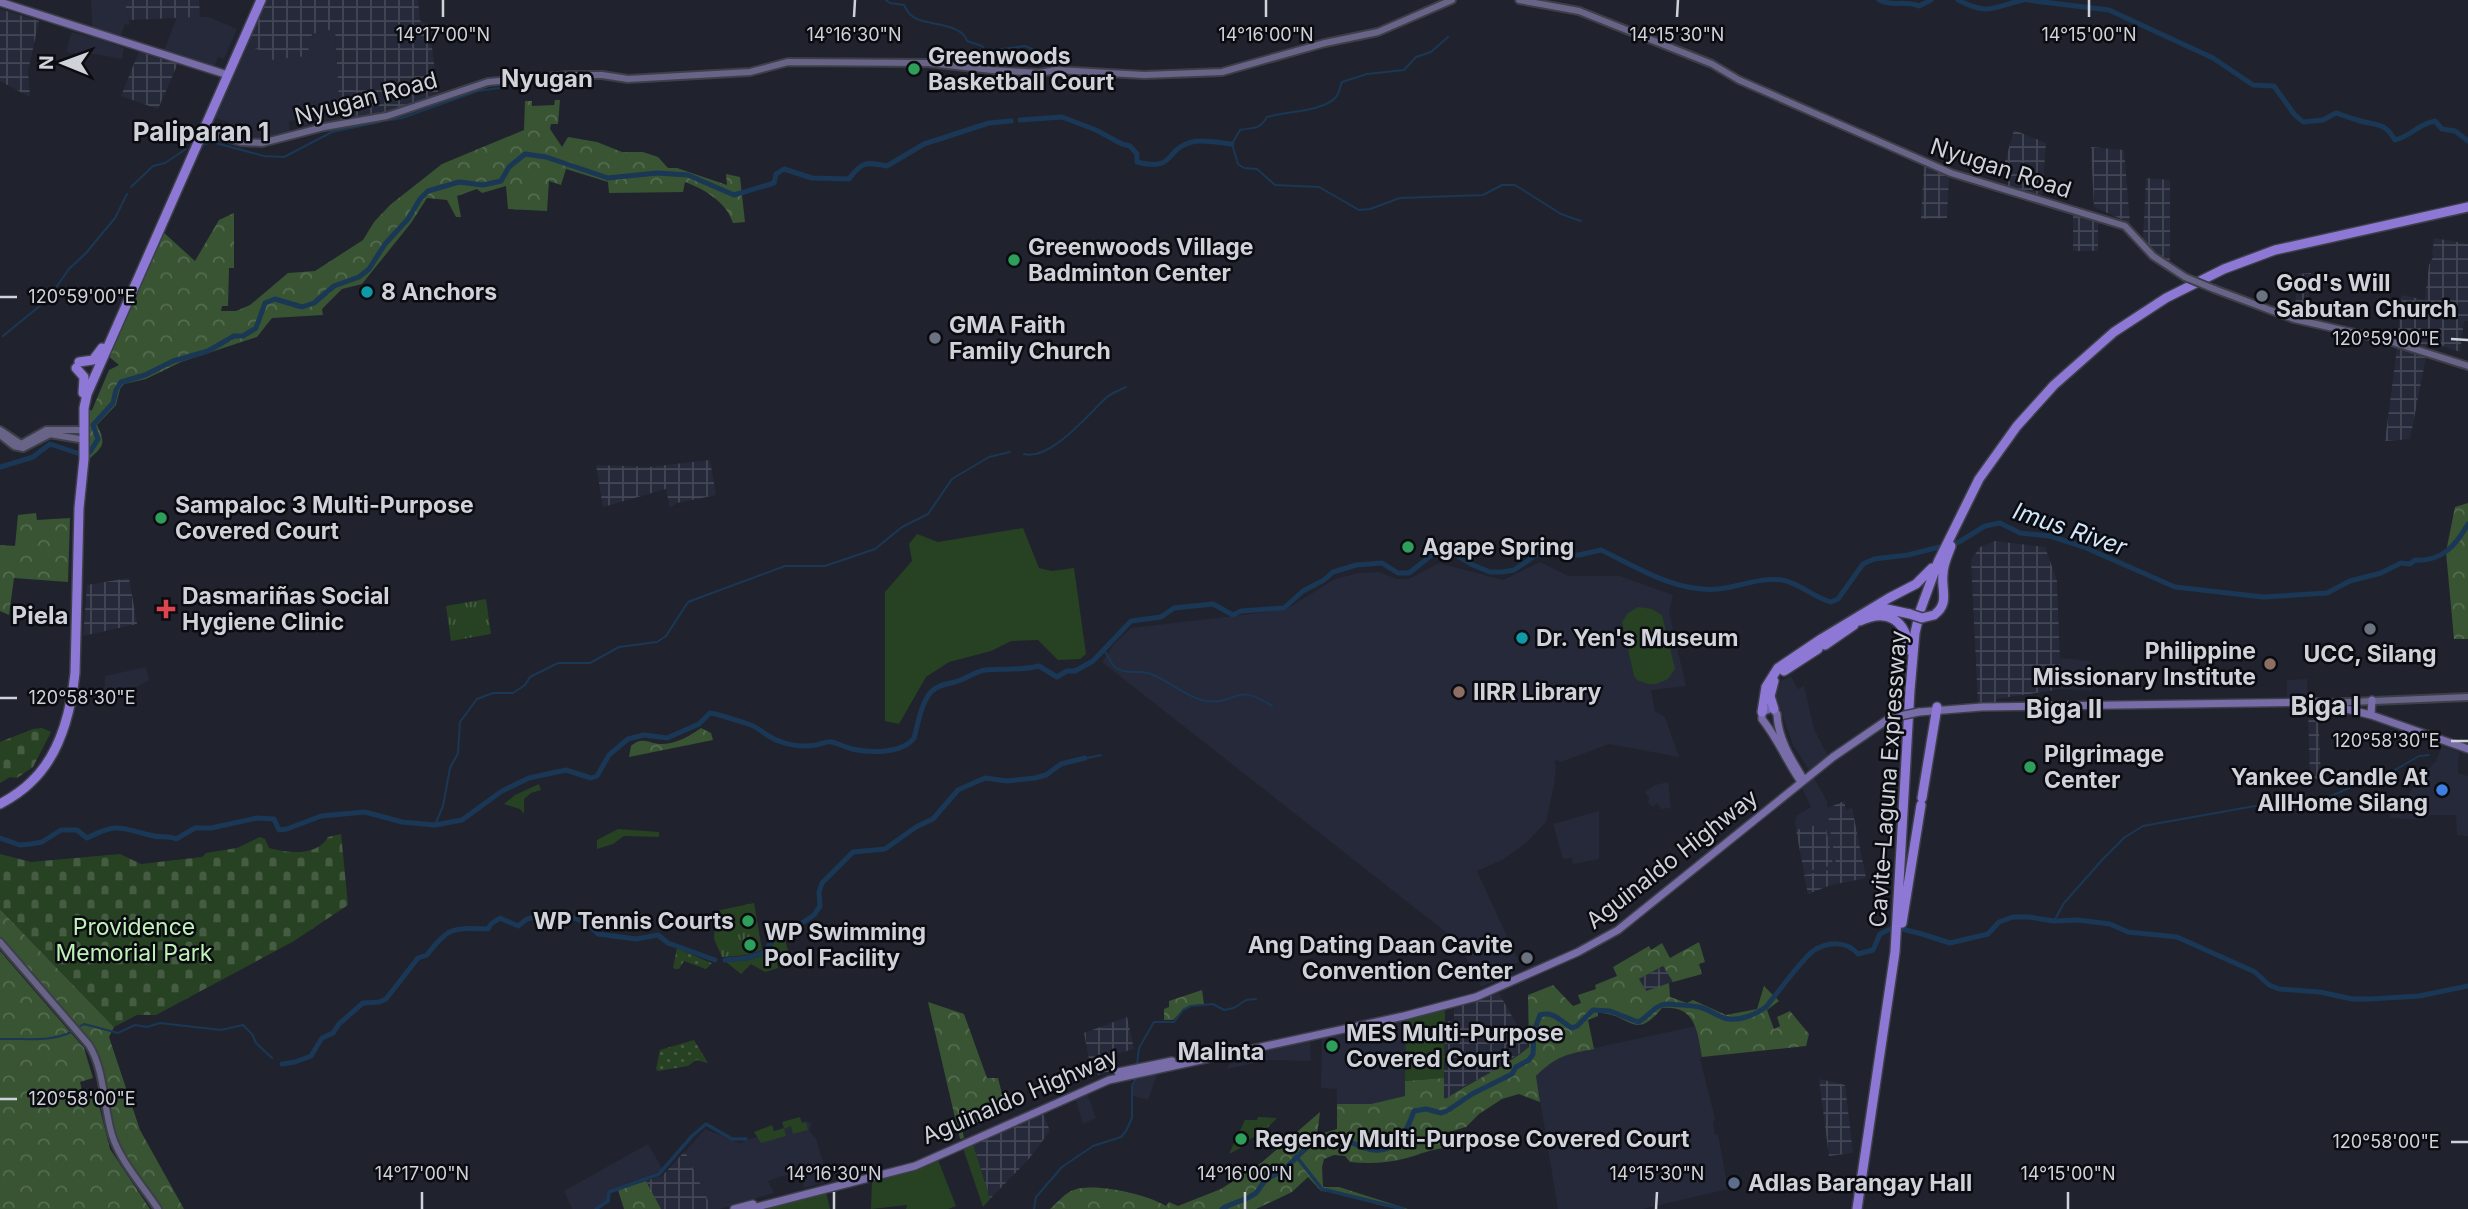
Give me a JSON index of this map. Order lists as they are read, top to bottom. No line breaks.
{"streets":{"highway":["Cavite–Laguna Expressway"],"main road":["Nyugan Road","Aguinaldo Highway"]},"districts":["Nyugan","Paliparan 1","Piela","Biga I","Biga II","Malinta"],"water":["Imus River"],"parks":["Providence Memorial Park"],"places":{"other":["Greenwoods Basketball Court","Greenwoods Village Badminton Center","8 Anchors","God's Will Sabutan Church","GMA Faith Family Church","Sampaloc 3 Multi-Purpose Covered Court","Agape Spring","UCC, Silang","Dr. Yen's Museum","Philippine Missionary Institute","IIRR Library","Pilgrimage Center","Yankee Candle At AllHome Silang","WP Tennis Courts","WP Swimming Pool Facility","Ang Dating Daan Cavite Convention Center","MES Multi-Purpose Covered Court","Regency Multi-Purpose Covered Court","Adlas Barangay Hall"],"health":["Dasmariñas Social Hygiene Clinic"]},"north":"left","coordinates":["14°17'00\"N","14°16'30\"N","14°16'00\"N","14°15'30\"N","14°15'00\"N","120°59'00\"E","120°58'30\"E","120°58'00\"E"]}
